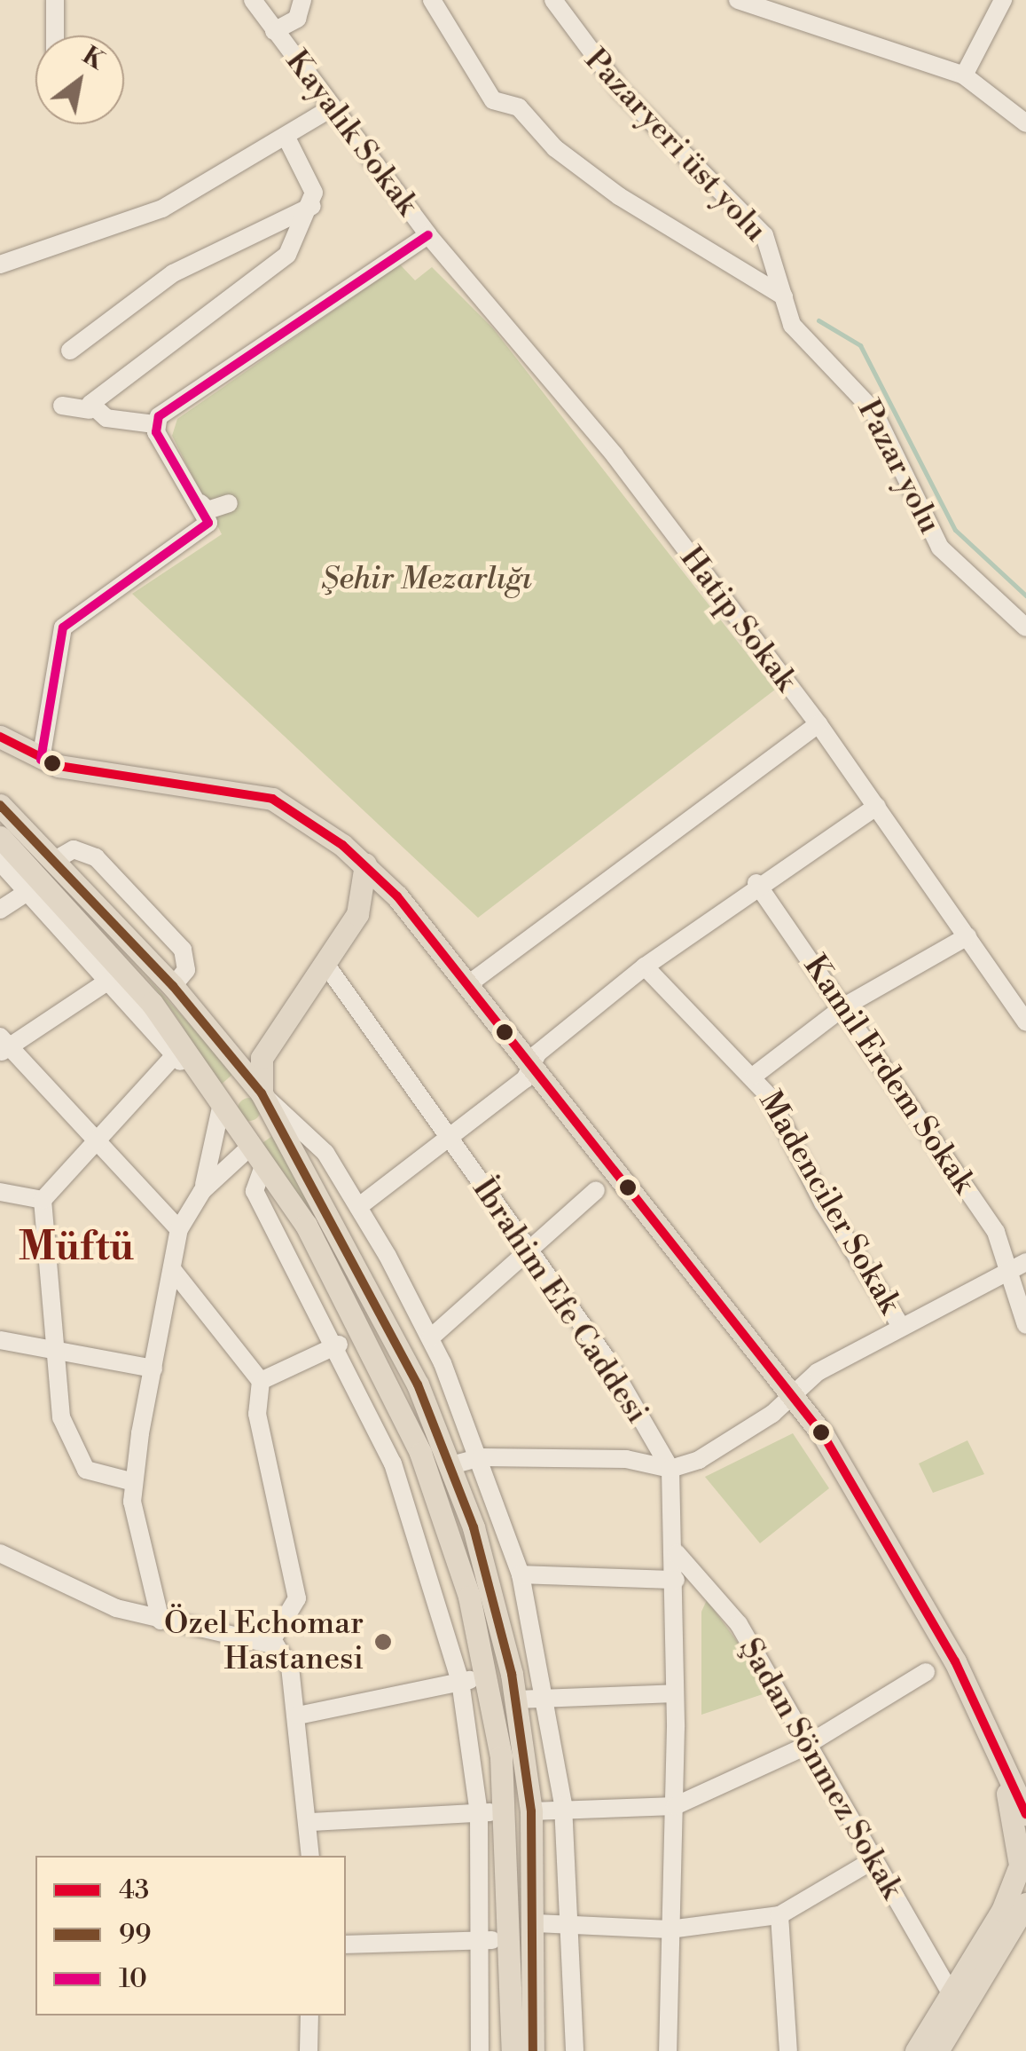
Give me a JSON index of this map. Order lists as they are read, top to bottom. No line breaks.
{"streets":{"street":["Kayalık Sokak","Pazaryeri üst yolu","Pazar yolu","Hatip Sokak","Kamil Erdem Sokak","Madenciler Sokak","İbrahim Efe Caddesi","Şadan Sönmez Sokak"]},"crossings":[["Kayalık Sokak","Hatip Sokak"],["Pazaryeri üst yolu","Pazar yolu"],["İbrahim Efe Caddesi","Şadan Sönmez Sokak"]],"districts":["Müftü"],"parks":["Şehir Mezarlığı"],"places":["Özel Echomar Hastanesi"],"lines":["transit line 10","transit line 43","transit line 99"],"legend":["43","99","10"],"north":"top right"}
